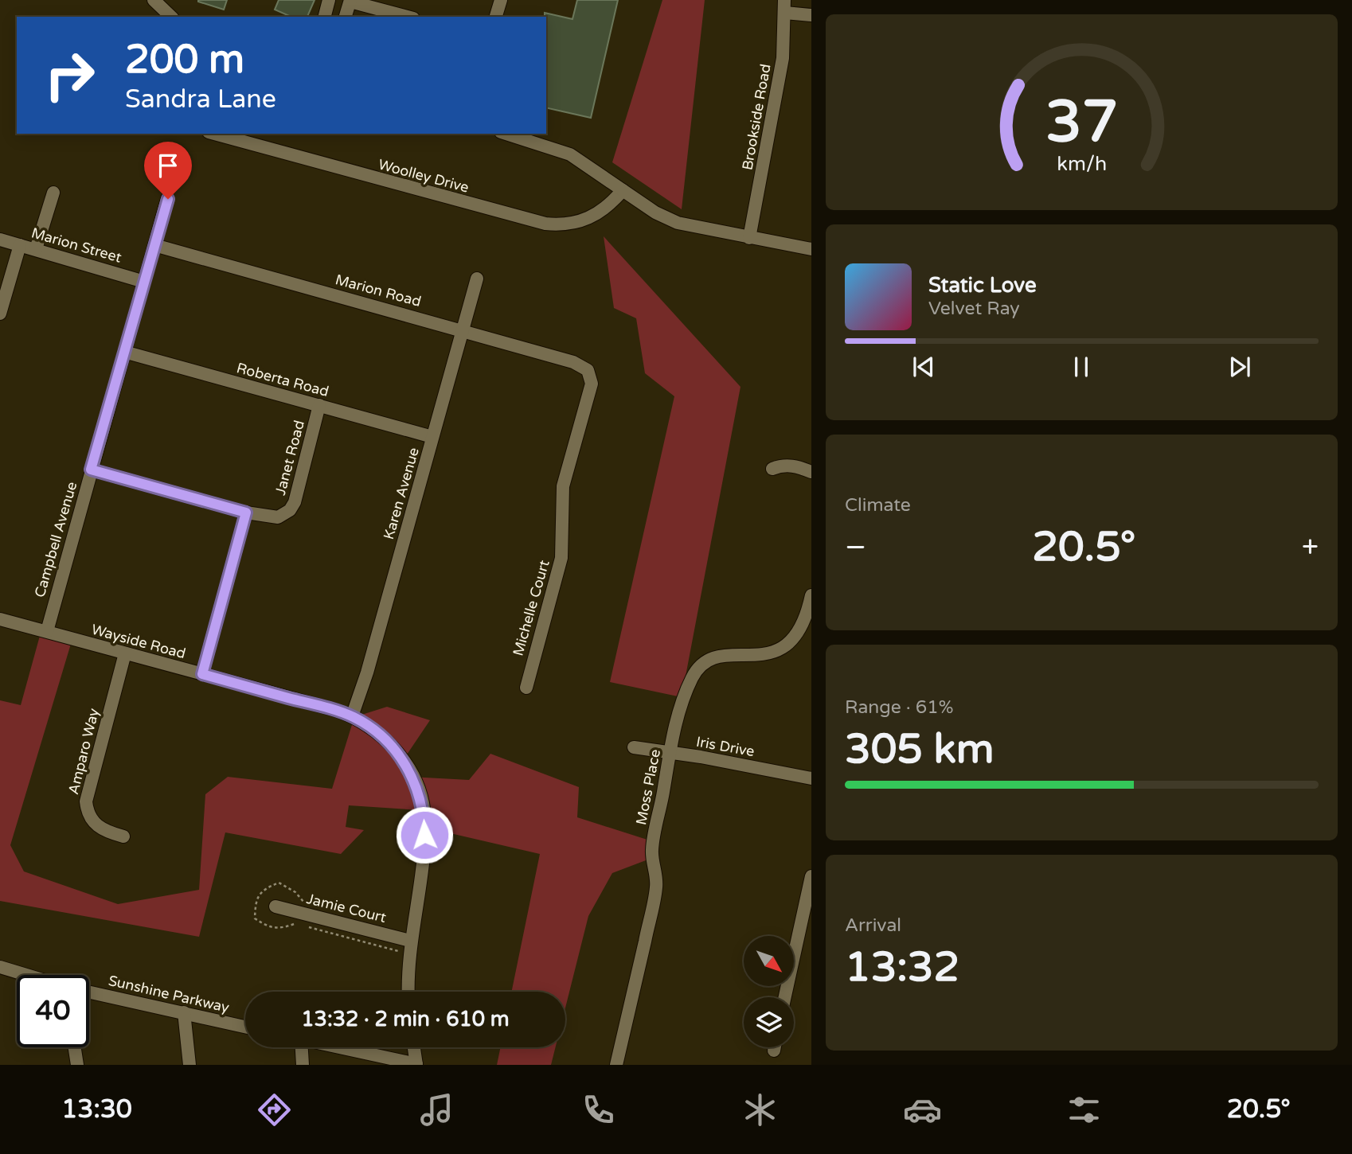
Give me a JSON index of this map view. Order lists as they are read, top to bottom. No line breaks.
{"streets":{"street":["Brookside Road","Woolley Drive","Marion Street","Marion Road","Roberta Road","Janet Road","Karen Avenue","Campbell Avenue","Michelle Court","Wayside Road","Iris Drive","Amparo Way","Moss Place","Jamie Court","Sunshine Parkway"]},"crossings":[["Marion Street","Campbell Avenue"],["Marion Road","Karen Avenue"],["Marion Road","Campbell Avenue"],["Marion Road","Michelle Court"],["Roberta Road","Janet Road"],["Roberta Road","Karen Avenue"],["Roberta Road","Campbell Avenue"],["Janet Road","Campbell Avenue"],["Karen Avenue","Wayside Road"],["Campbell Avenue","Wayside Road"],["Wayside Road","Amparo Way"],["Wayside Road","Jamie Court"],["Iris Drive","Moss Place"]],"north":"bottom right","page":{"turn":["200 m","Sandra Lane"],"song":["Static Love","Velvet Ray"],"tile":["Climate",["Range · 61%","305 km"],["Arrival","13:32"]],"heat":["−","20.5°","+"],"limit":"40","trip":"13:32 · 2 min · 610 m","tabs":["13:30","20.5°"],"gauge":["37","km/h"]}}
